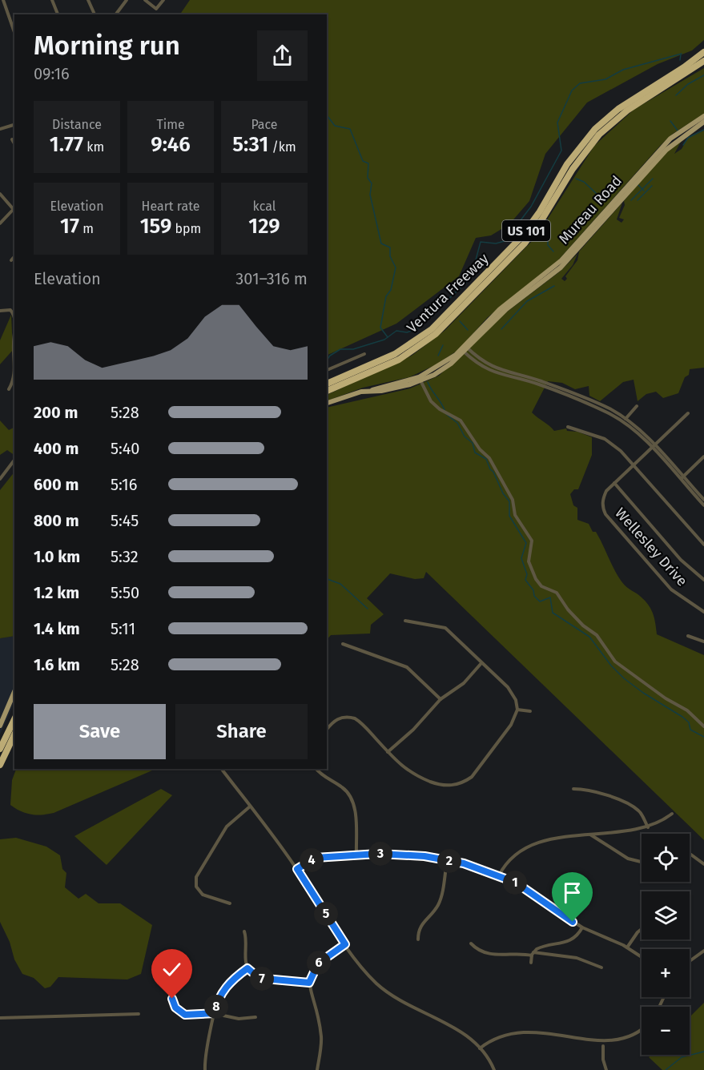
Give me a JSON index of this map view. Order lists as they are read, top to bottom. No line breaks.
{"streets":{"highway":["US 101","Ventura Freeway"],"main road":["Mureau Road"],"street":["Wellesley Drive"]},"page":{"heading":["Morning run","09:16"],"stats":[["Distance","1.77 km"],["Time","9:46"],["Pace","5:31 /km"],["Elevation","17 m"],["Heart rate","159 bpm"],["kcal","129"]],"chart":["Elevation","301–316 m"],"list":[{"name":"200 m","note":"5:28"},{"name":"400 m","note":"5:40"},{"name":"600 m","note":"5:16"},{"name":"800 m","note":"5:45"},{"name":"1.0 km","note":"5:32"},{"name":"1.2 km","note":"5:50"},{"name":"1.4 km","note":"5:11"},{"name":"1.6 km","note":"5:28"}],"buttons":["Save","Share"],"map_buttons":["+","−"],"pins":["3","4","2","1","5","6","7","8"]}}
